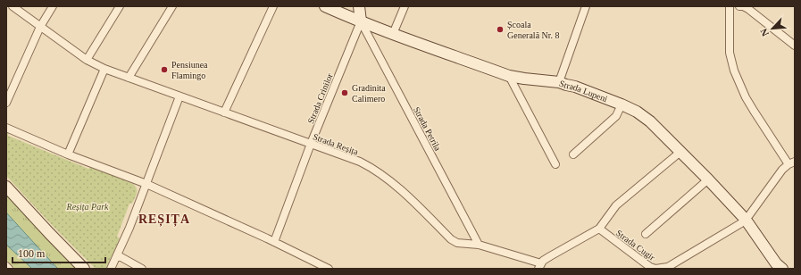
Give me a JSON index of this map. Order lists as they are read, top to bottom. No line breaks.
{"streets":{"street":["Strada Lupeni","Strada Crinilor","Strada Petrila","Strada Reșița","Strada Cugir"]},"crossings":[["Strada Lupeni","Strada Crinilor"],["Strada Lupeni","Strada Petrila"],["Strada Lupeni","Strada Cugir"],["Strada Crinilor","Strada Petrila"],["Strada Crinilor","Strada Reșița"],["Strada Petrila","Strada Reșița"]],"districts":["REȘIȚA"],"parks":["Reșița Park"],"places":["Școala Generală Nr. 8","Pensiunea Flamingo","Gradinita Calimero"],"scale_bar":"100 m","north":"bottom left"}
